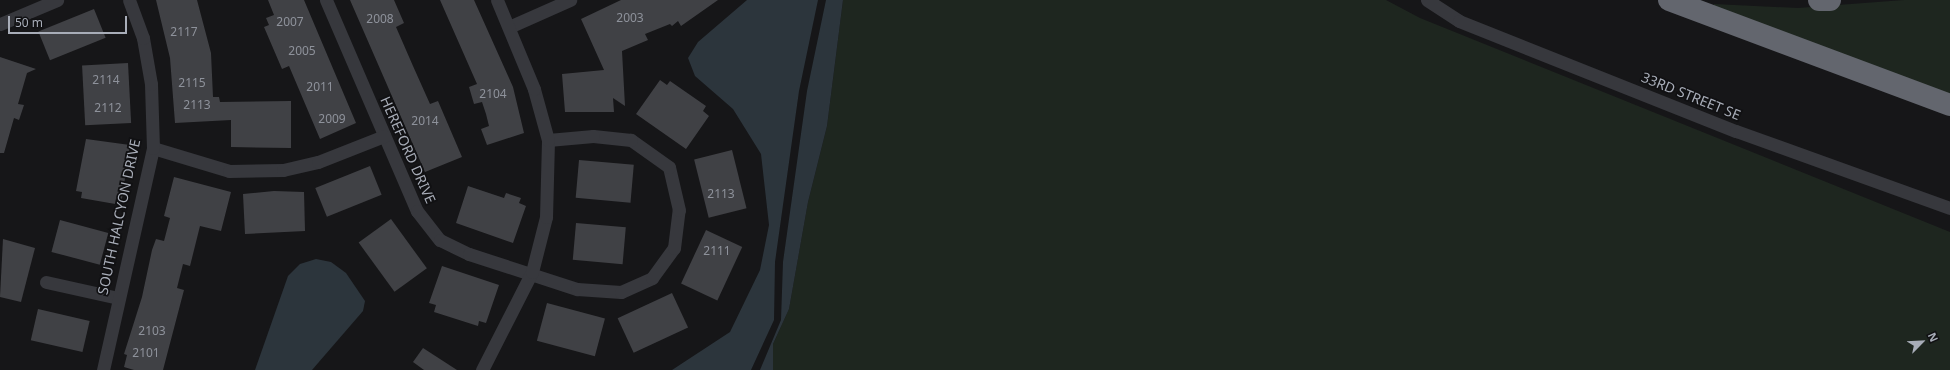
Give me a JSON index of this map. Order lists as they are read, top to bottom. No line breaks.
{"streets":{"street":["33RD STREET SE","HEREFORD DRIVE","SOUTH HALCYON DRIVE"]},"house_numbers":["2003","2008","2007","2117","2005","2114","2115","2011","2104","2113","2112","2009","2014","2113","2111","2103","2101"],"scale_bar":"50 m","north":"top right"}
